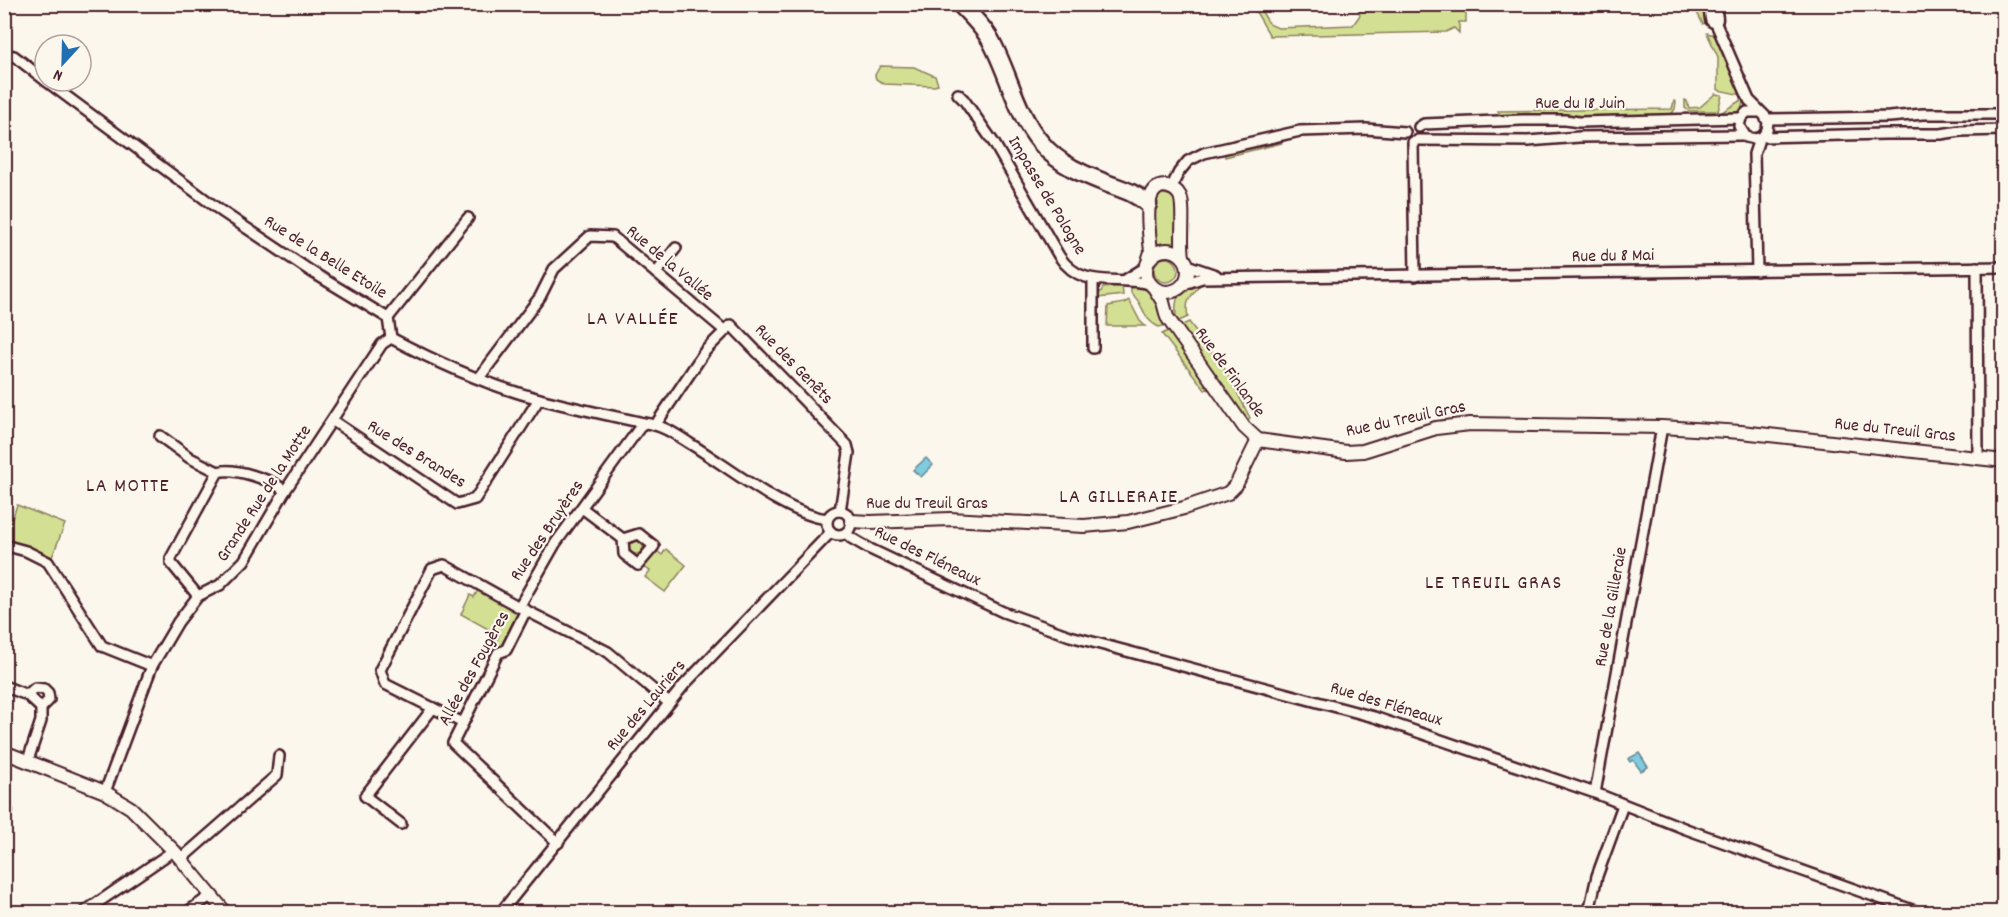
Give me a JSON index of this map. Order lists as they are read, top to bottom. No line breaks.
{"streets":{"street":["Rue du 18 Juin","Impasse de Pologne","Rue du 8 Mai","Rue de la Belle Etoile","Rue de la Vallée","Rue des Genêts","Rue de Finlande","Rue du Treuil Gras","Rue des Brandes","Grande Rue de la Motte","Rue des Bruyères","Rue des Fléneaux","Rue de la Gilleraie","Allée des Fougères","Rue des Lauriers"]},"crossings":[["Impasse de Pologne","Rue du 8 Mai"],["Impasse de Pologne","Rue de Finlande"],["Rue du 8 Mai","Rue de Finlande"],["Rue de la Belle Etoile","Grande Rue de la Motte"],["Rue de la Vallée","Rue des Genêts"],["Rue des Genêts","Rue du Treuil Gras"],["Rue des Genêts","Rue des Fléneaux"],["Rue des Genêts","Rue des Lauriers"],["Rue de Finlande","Rue du Treuil Gras"],["Rue du Treuil Gras","Rue des Fléneaux"],["Rue du Treuil Gras","Rue de la Gilleraie"],["Rue du Treuil Gras","Rue des Lauriers"],["Rue des Brandes","Grande Rue de la Motte"],["Rue des Bruyères","Allée des Fougères"],["Rue des Fléneaux","Rue de la Gilleraie"],["Rue des Fléneaux","Rue des Lauriers"],["Allée des Fougères","Rue des Lauriers"]],"districts":["LA VALLÉE","LA MOTTE","LA GILLERAIE","LE TREUIL GRAS"],"north":"bottom"}
